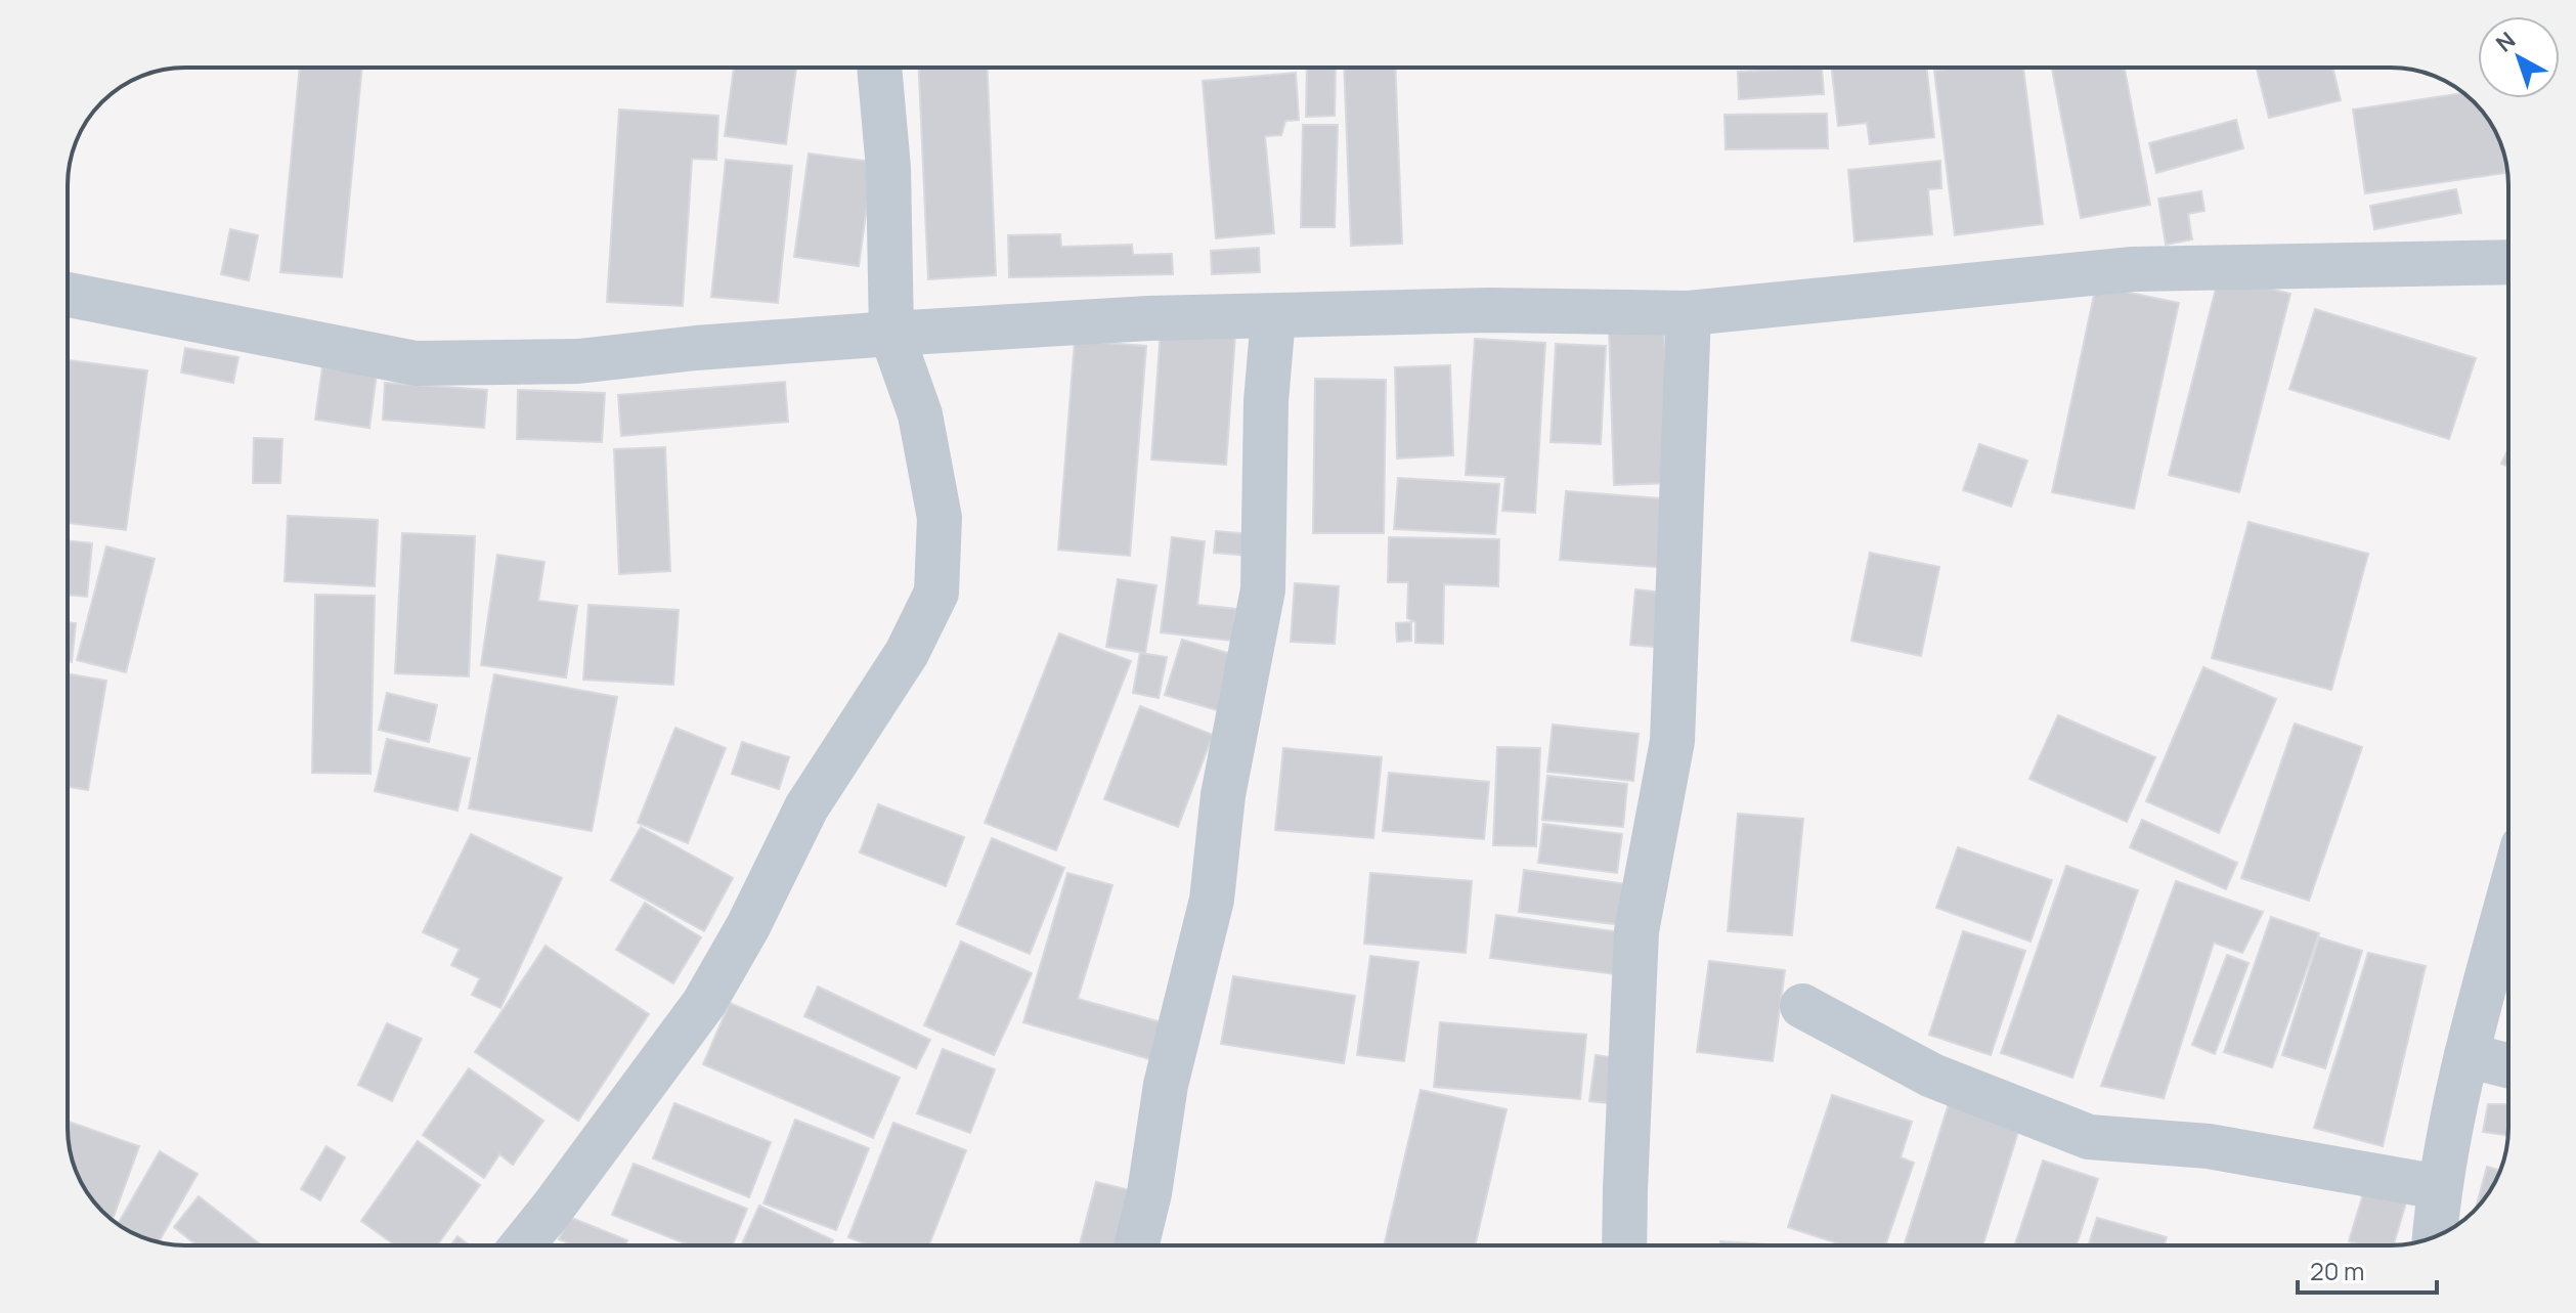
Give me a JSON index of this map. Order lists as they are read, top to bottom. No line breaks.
{"scale_bar":"20 m","north":"top left"}
